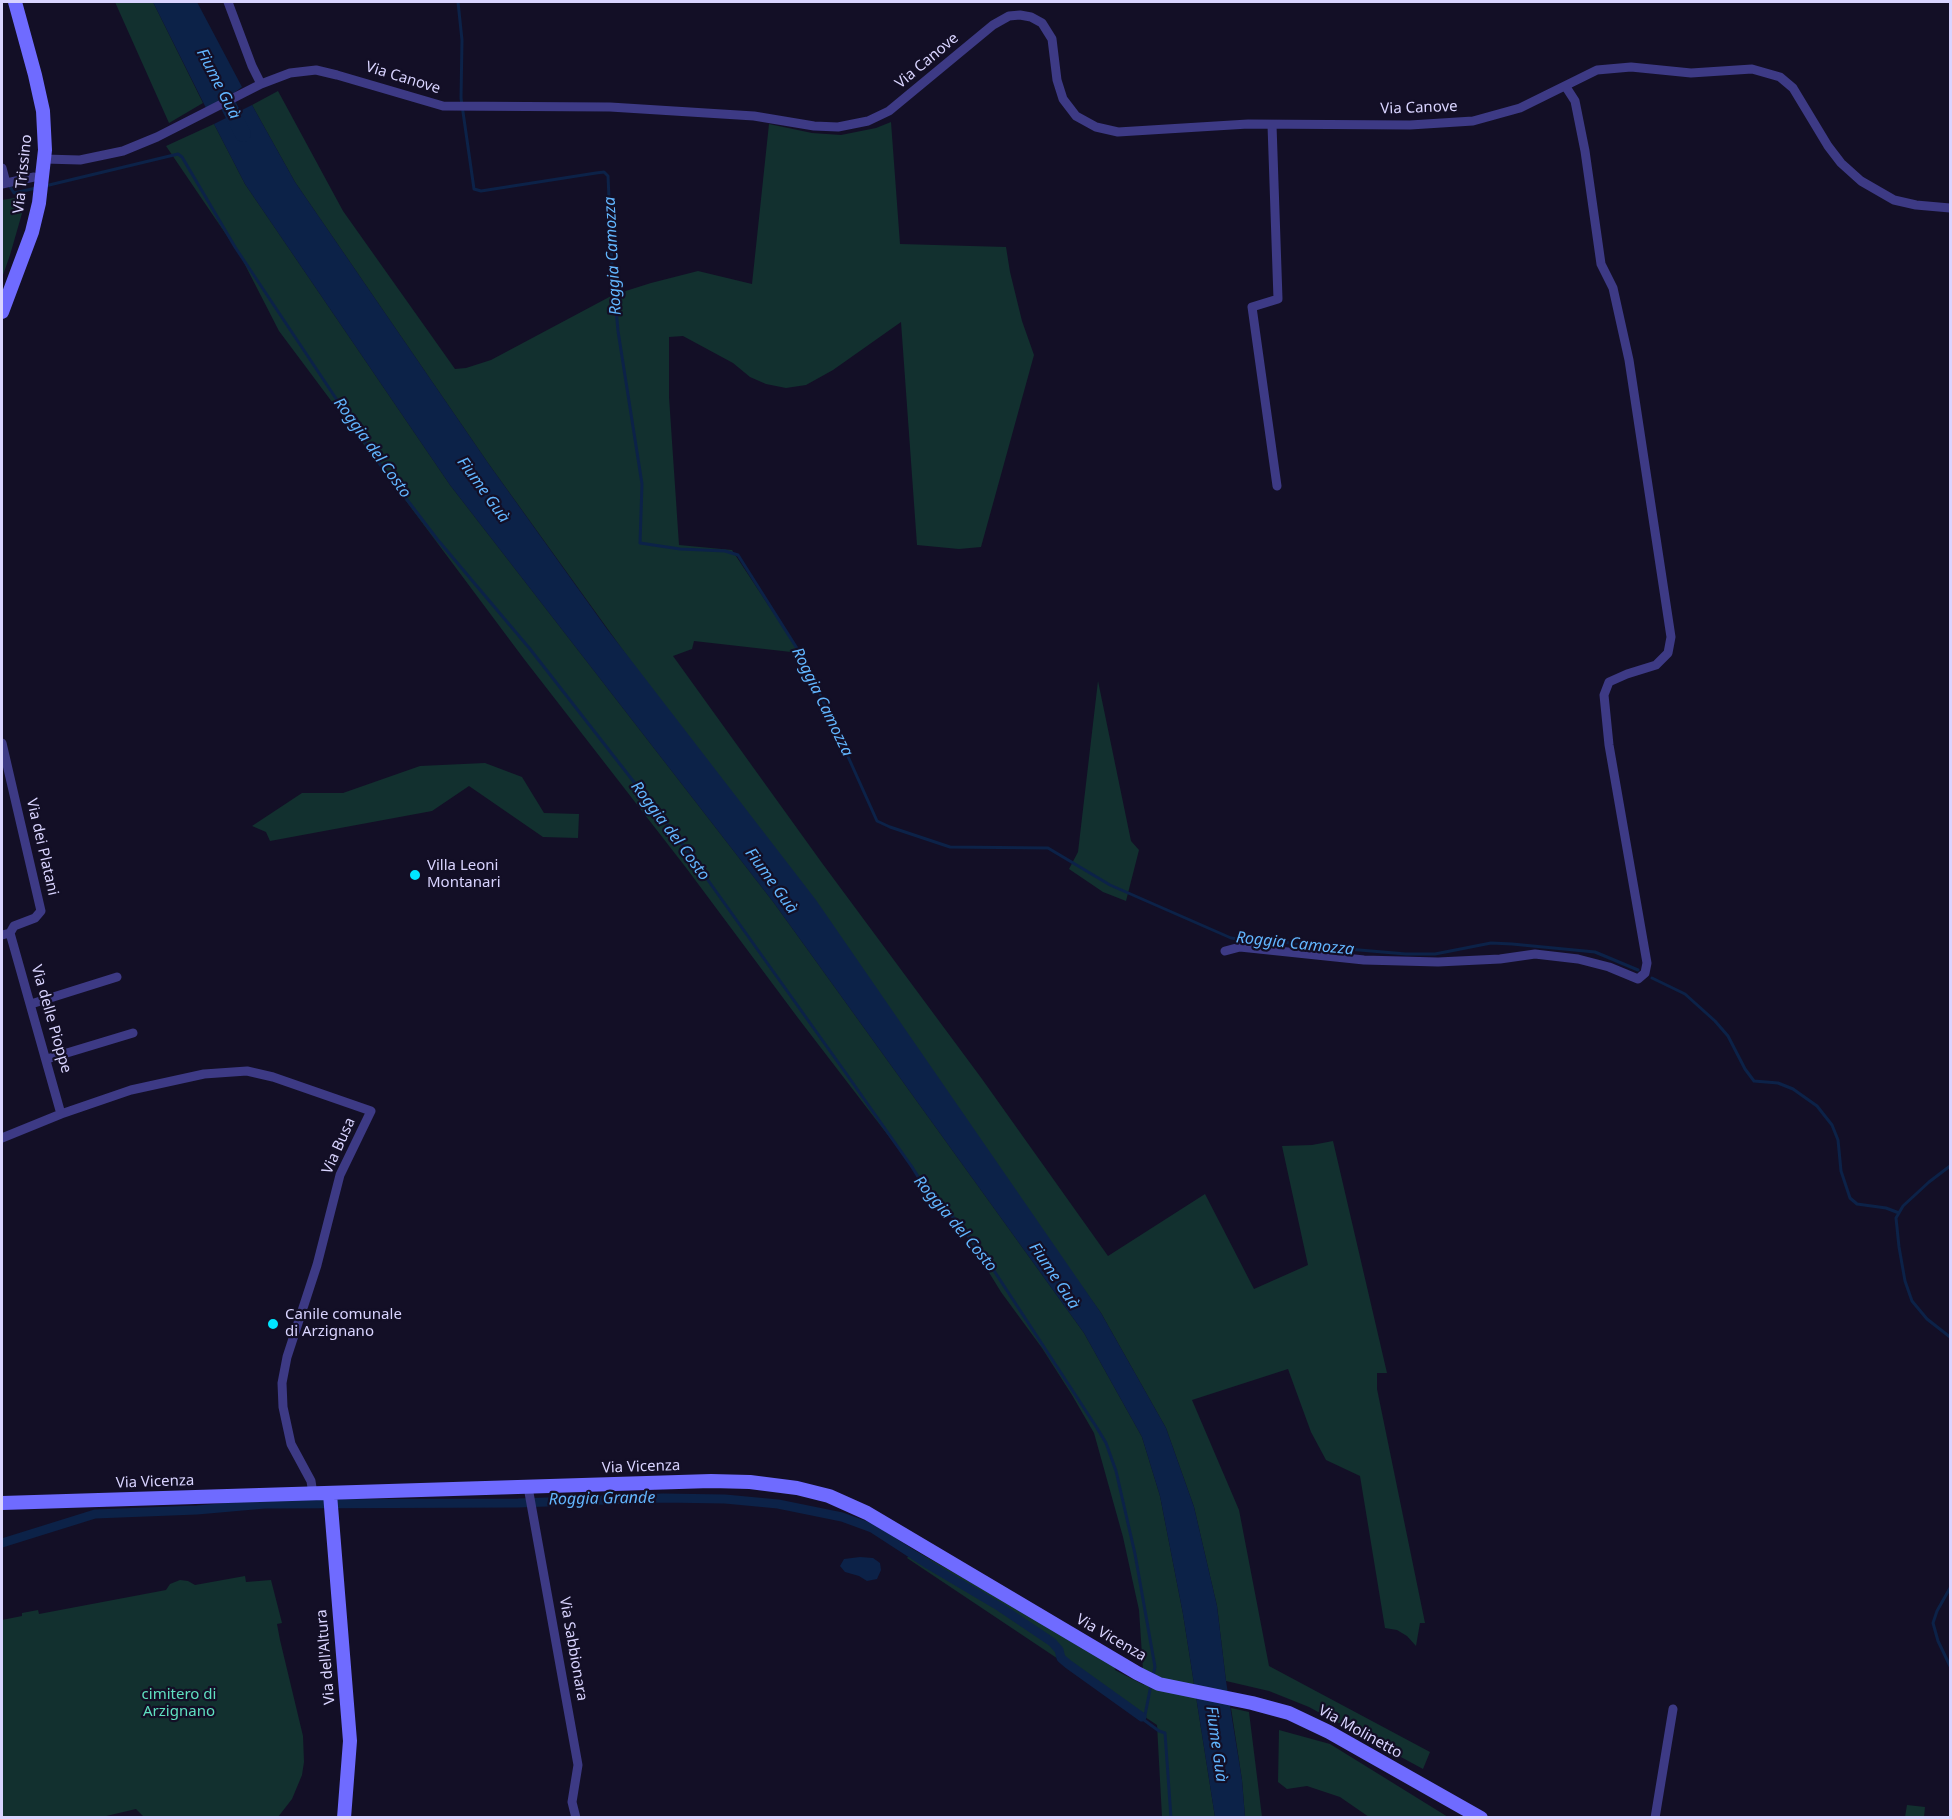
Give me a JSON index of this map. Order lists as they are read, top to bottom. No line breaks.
{"streets":{"main road":["Via Trissino","Via Vicenza","Via dell'Altura","Via Molinetto"],"street":["Via Canove","Via dei Platani","Via delle Pioppe","Via Busa","Via Sabbionara"]},"crossings":[["Via Canove","Via Trissino"],["Via dei Platani","Via delle Pioppe"],["Via delle Pioppe","Via Busa"],["Via Busa","Via Vicenza"],["Via Vicenza","Via Sabbionara"],["Via Vicenza","Via dell'Altura"],["Via Vicenza","Via Molinetto"]],"water":["Fiume Guà","Roggia Camozza","Roggia del Costo","Roggia Grande"],"parks":["cimitero di Arzignano"],"places":["Villa Leoni Montanari","Canile comunale di Arzignano"]}
